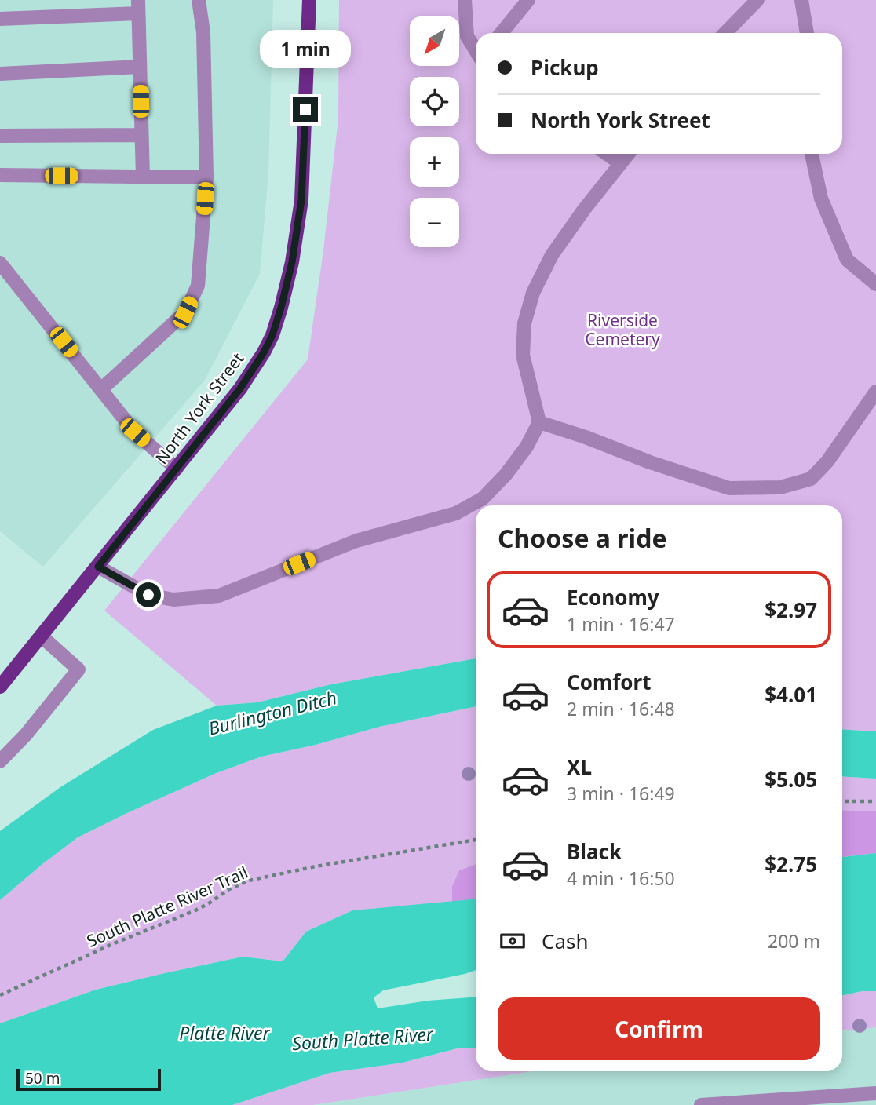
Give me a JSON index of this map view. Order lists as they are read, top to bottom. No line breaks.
{"streets":{"main road":["North York Street"],"path":["South Platte River Trail"]},"water":["Burlington Ditch","Platte River","South Platte River"],"parks":["Riverside Cemetery"],"scale_bar":"50 m","north":"bottom left","page":{"map_buttons":["+","−"],"bubble":"1 min","banner":["Pickup","North York Street"],"heading":"Choose a ride","list":[{"name":"Economy","note":"1 min · 16:47","value":"$2.97"},{"name":"Comfort","note":"2 min · 16:48","value":"$4.01"},{"name":"XL","note":"3 min · 16:49","value":"$5.05"},{"name":"Black","note":"4 min · 16:50","value":"$2.75"}],"pay":["Cash","200 m"],"buttons":"Confirm","scale":"50 m"}}
